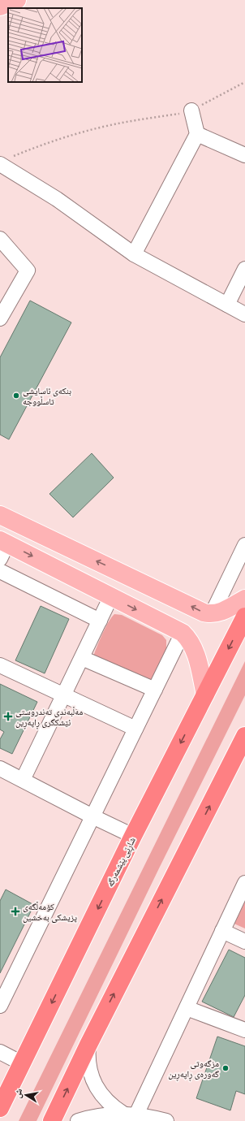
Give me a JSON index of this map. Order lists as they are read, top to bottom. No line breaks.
{"streets":{"highway":["شاڕێی پێشمەرگە"]},"places":{"other":["بنکەی ئاسایشی تاسڵووجە","مزگەوتی گەورەی ڕاپەڕین"],"health":["مەڵبەندی تەندروستی ئێشکگری ڕاپەڕین","کۆمەڵگەی پزیشکی بەخشین"]},"north":"left"}
